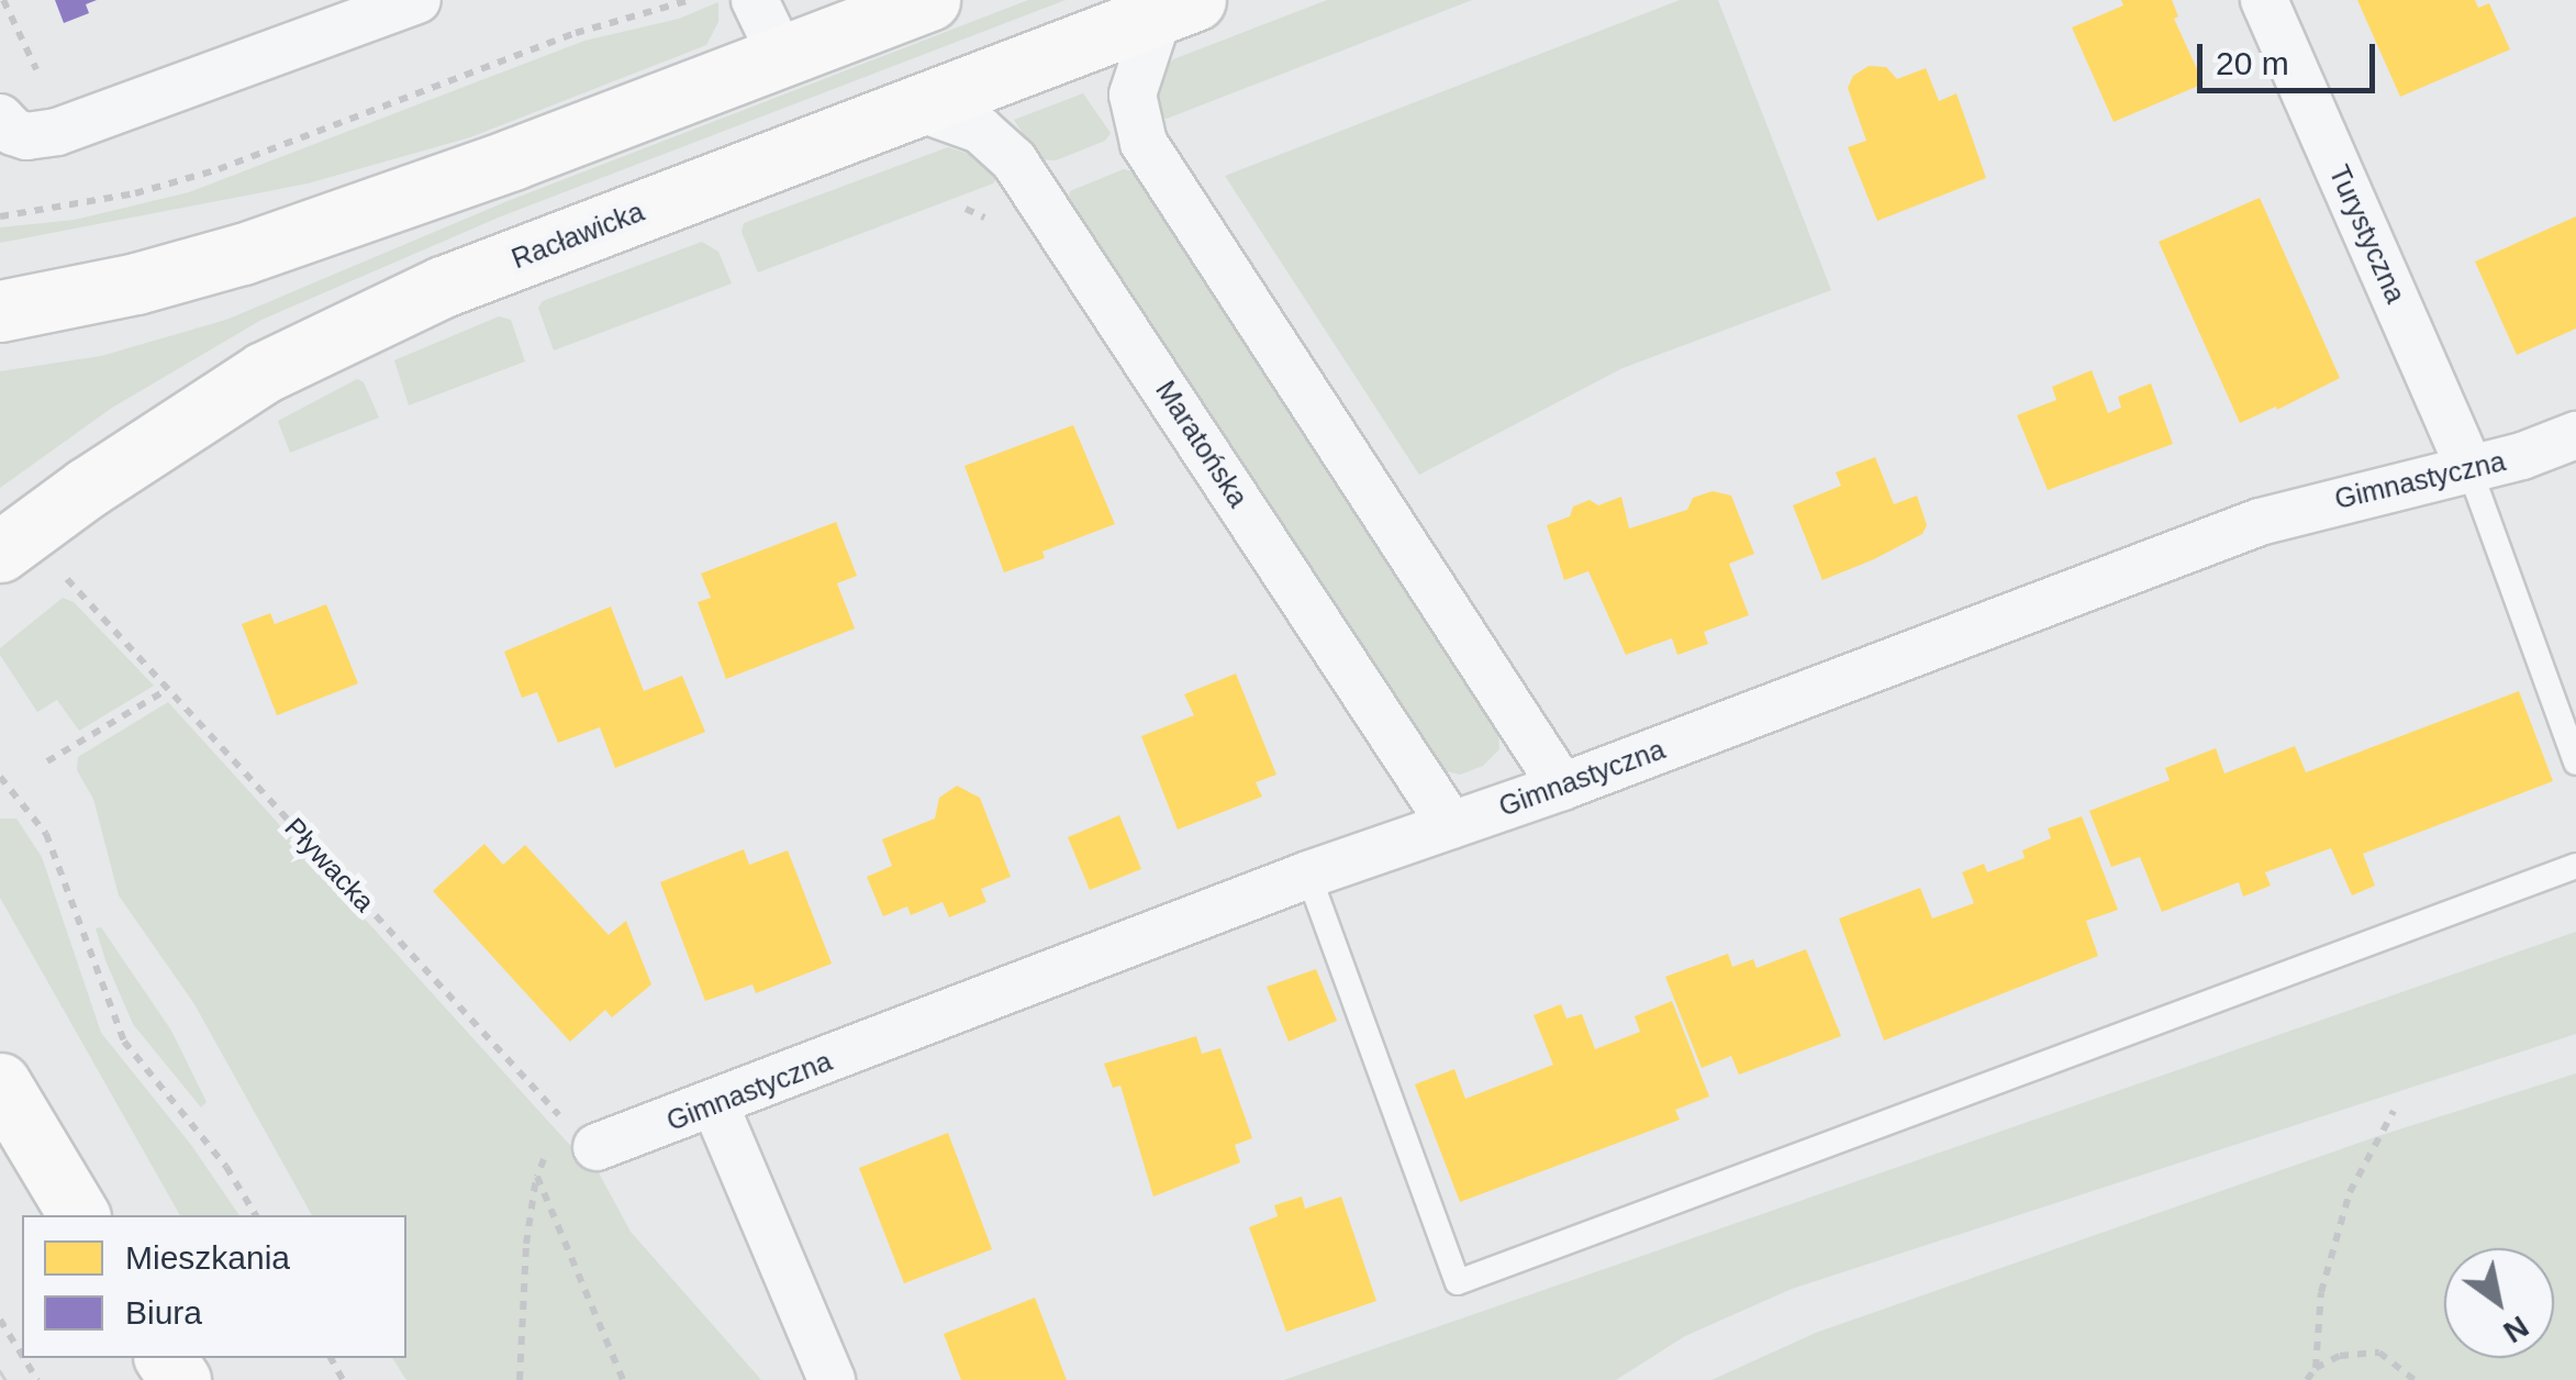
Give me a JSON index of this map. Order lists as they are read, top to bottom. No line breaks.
{"streets":{"main road":["Racławicka"],"street":["Turystyczna","Maratońska","Gimnastyczna"],"path":["Pływacka"]},"crossings":[["Turystyczna","Gimnastyczna"],["Racławicka","Maratońska"],["Maratońska","Gimnastyczna"],["Gimnastyczna","Pływacka"]],"legend":["Mieszkania","Biura"],"scale_bar":"20 m","north":"bottom right"}
